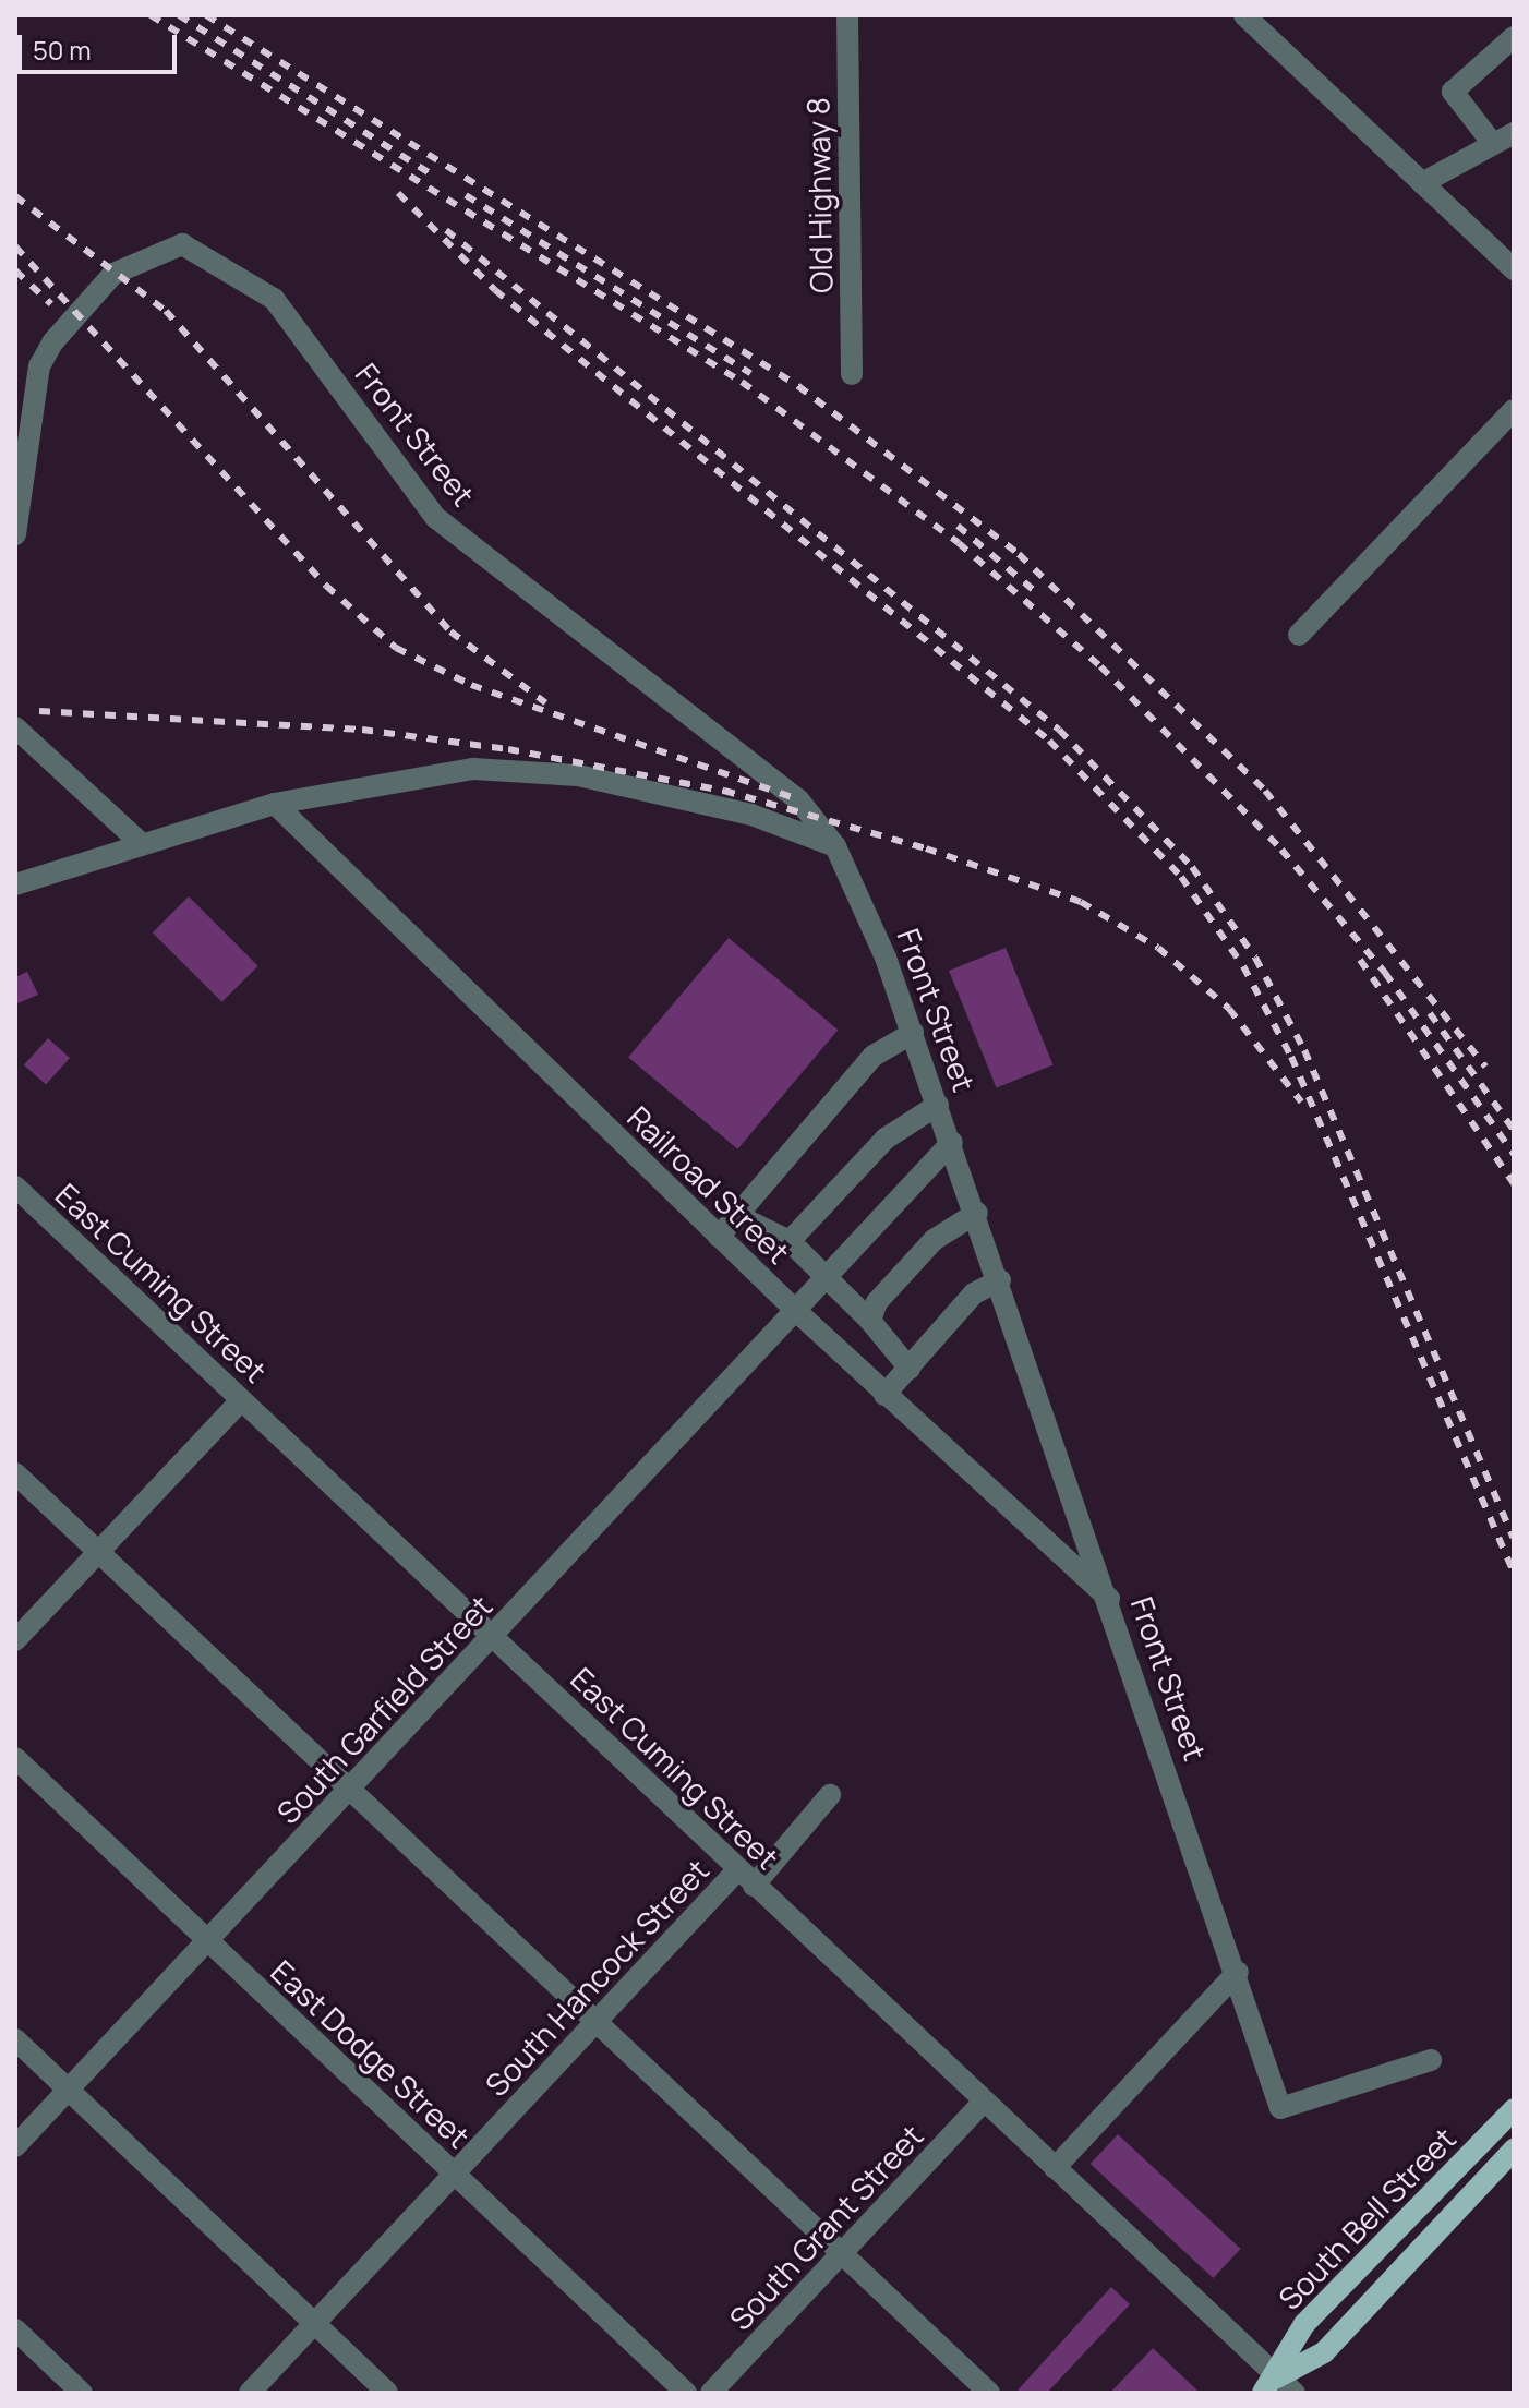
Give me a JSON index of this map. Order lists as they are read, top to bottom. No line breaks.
{"streets":{"main road":["South Bell Street"],"street":["Old Highway 8","Front Street","Railroad Street","East Cuming Street","South Garfield Street","South Hancock Street","East Dodge Street","South Grant Street"]},"crossings":[["Front Street","Railroad Street"],["Front Street","South Garfield Street"],["Railroad Street","South Garfield Street"],["East Cuming Street","South Garfield Street"],["East Cuming Street","South Hancock Street"],["East Cuming Street","South Bell Street"],["East Cuming Street","South Grant Street"],["South Garfield Street","East Dodge Street"],["South Hancock Street","East Dodge Street"]],"scale_bar":"50 m"}
